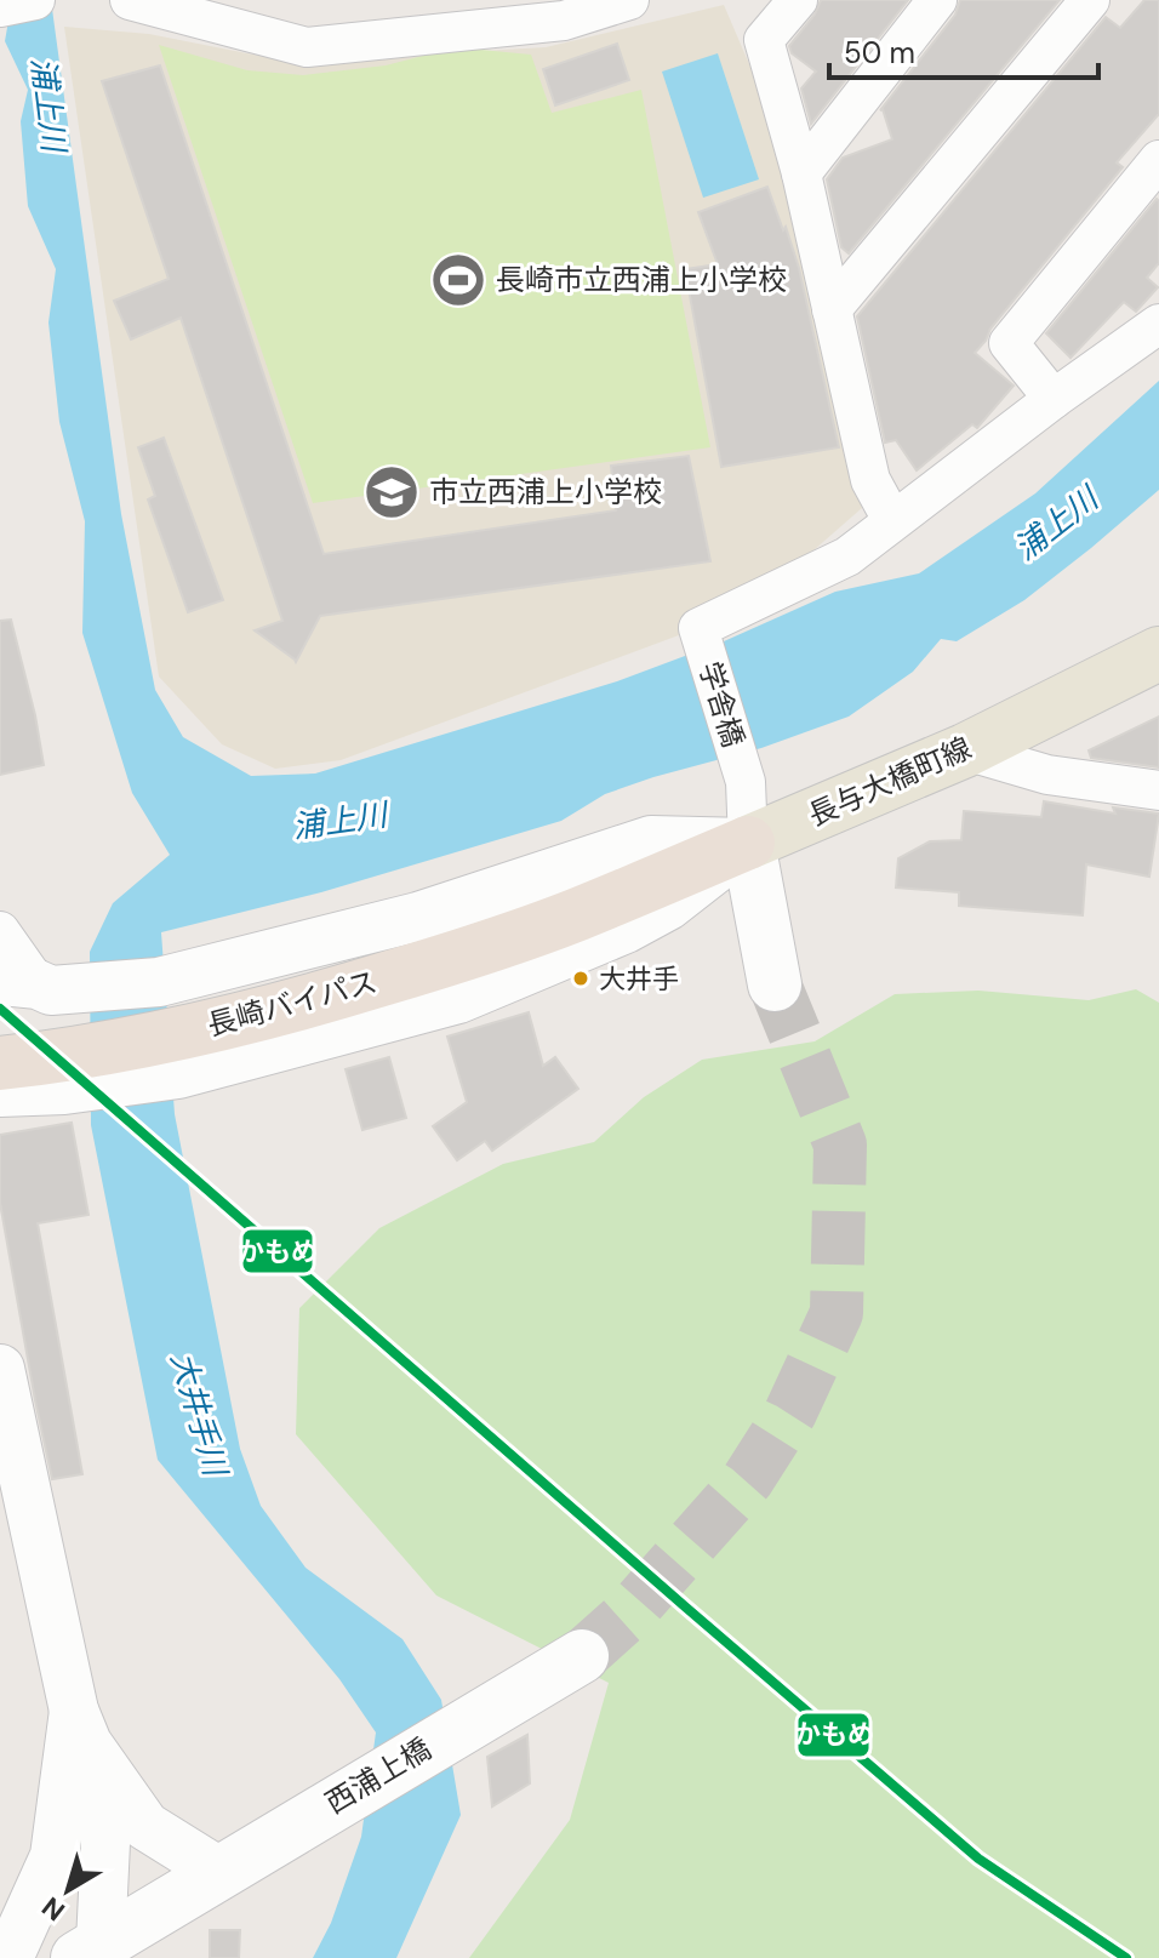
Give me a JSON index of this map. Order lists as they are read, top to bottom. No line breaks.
{"streets":{"highway":["長崎バイパス"],"main road":["長与大橋町線","西浦上橋"],"street":["学舎橋"]},"crossings":[["学舎橋","長与大橋町線"],["学舎橋","長崎バイパス"],["長与大橋町線","長崎バイパス"]],"water":["浦上川","大井手川"],"places":{"sports":["長崎市立西浦上小学校"],"school or university":["市立西浦上小学校"],"other":["大井手"]},"lines":["transit line かもめ"],"scale_bar":"50 m","north":"bottom left"}
